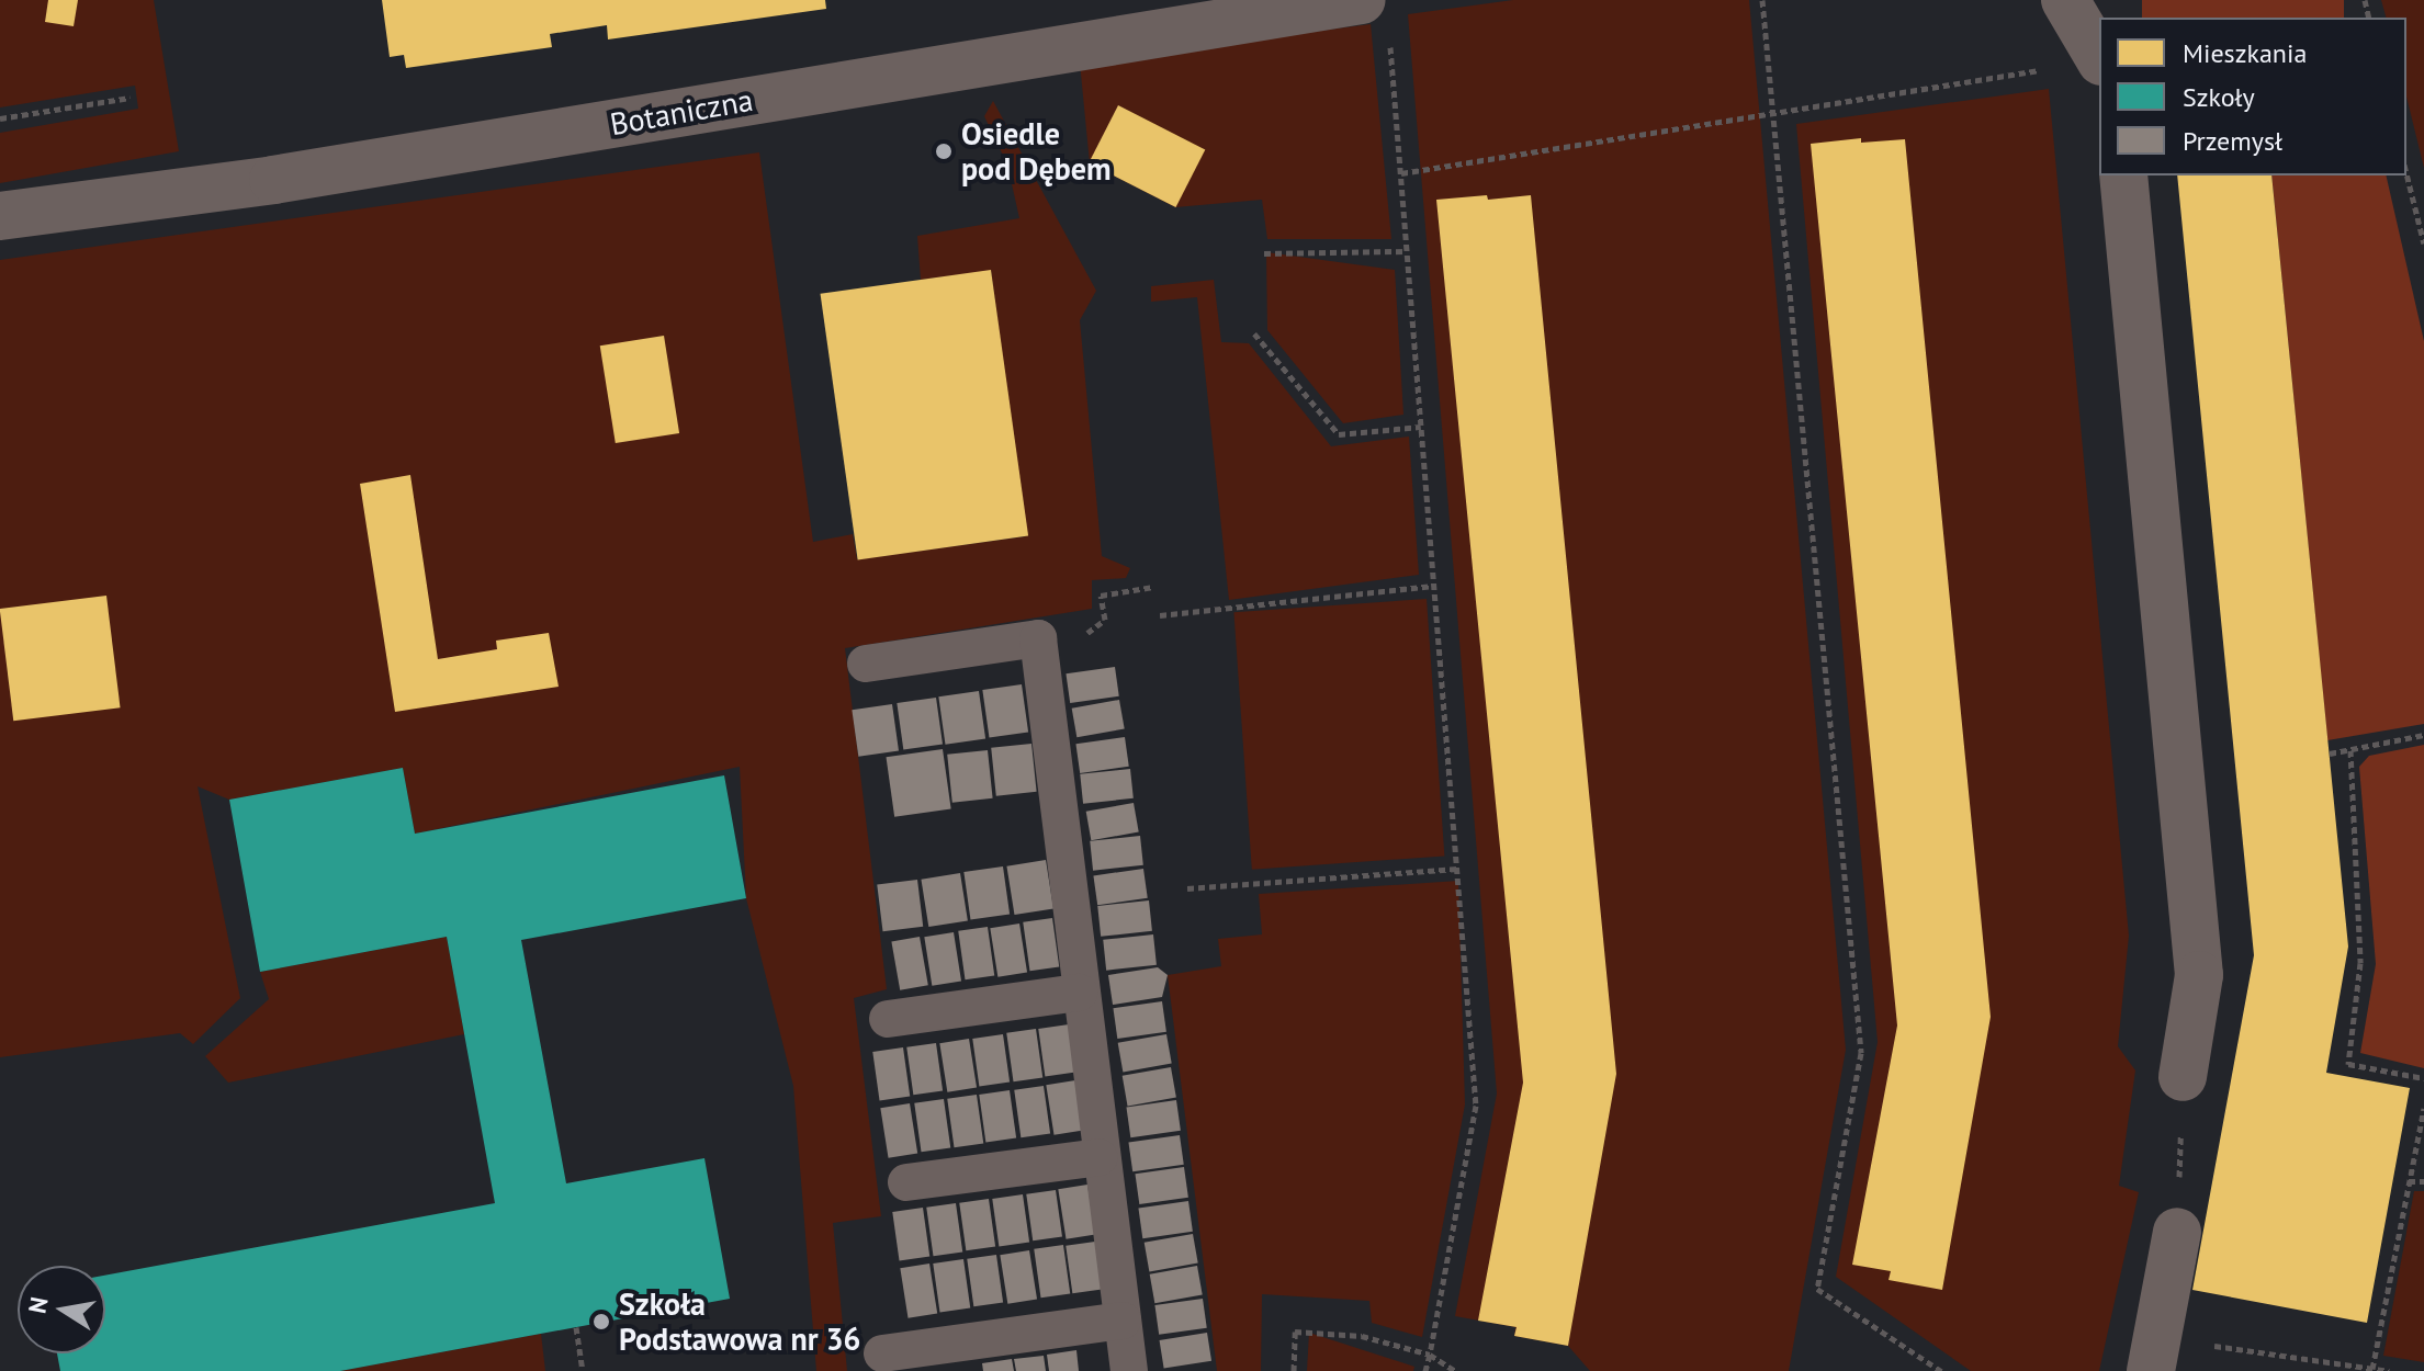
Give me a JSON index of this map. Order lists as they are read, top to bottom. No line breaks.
{"streets":{"street":["Botaniczna"]},"places":["Osiedle pod Dębem","Szkoła Podstawowa nr 36"],"legend":["Mieszkania","Szkoły","Przemysł"],"north":"left"}
